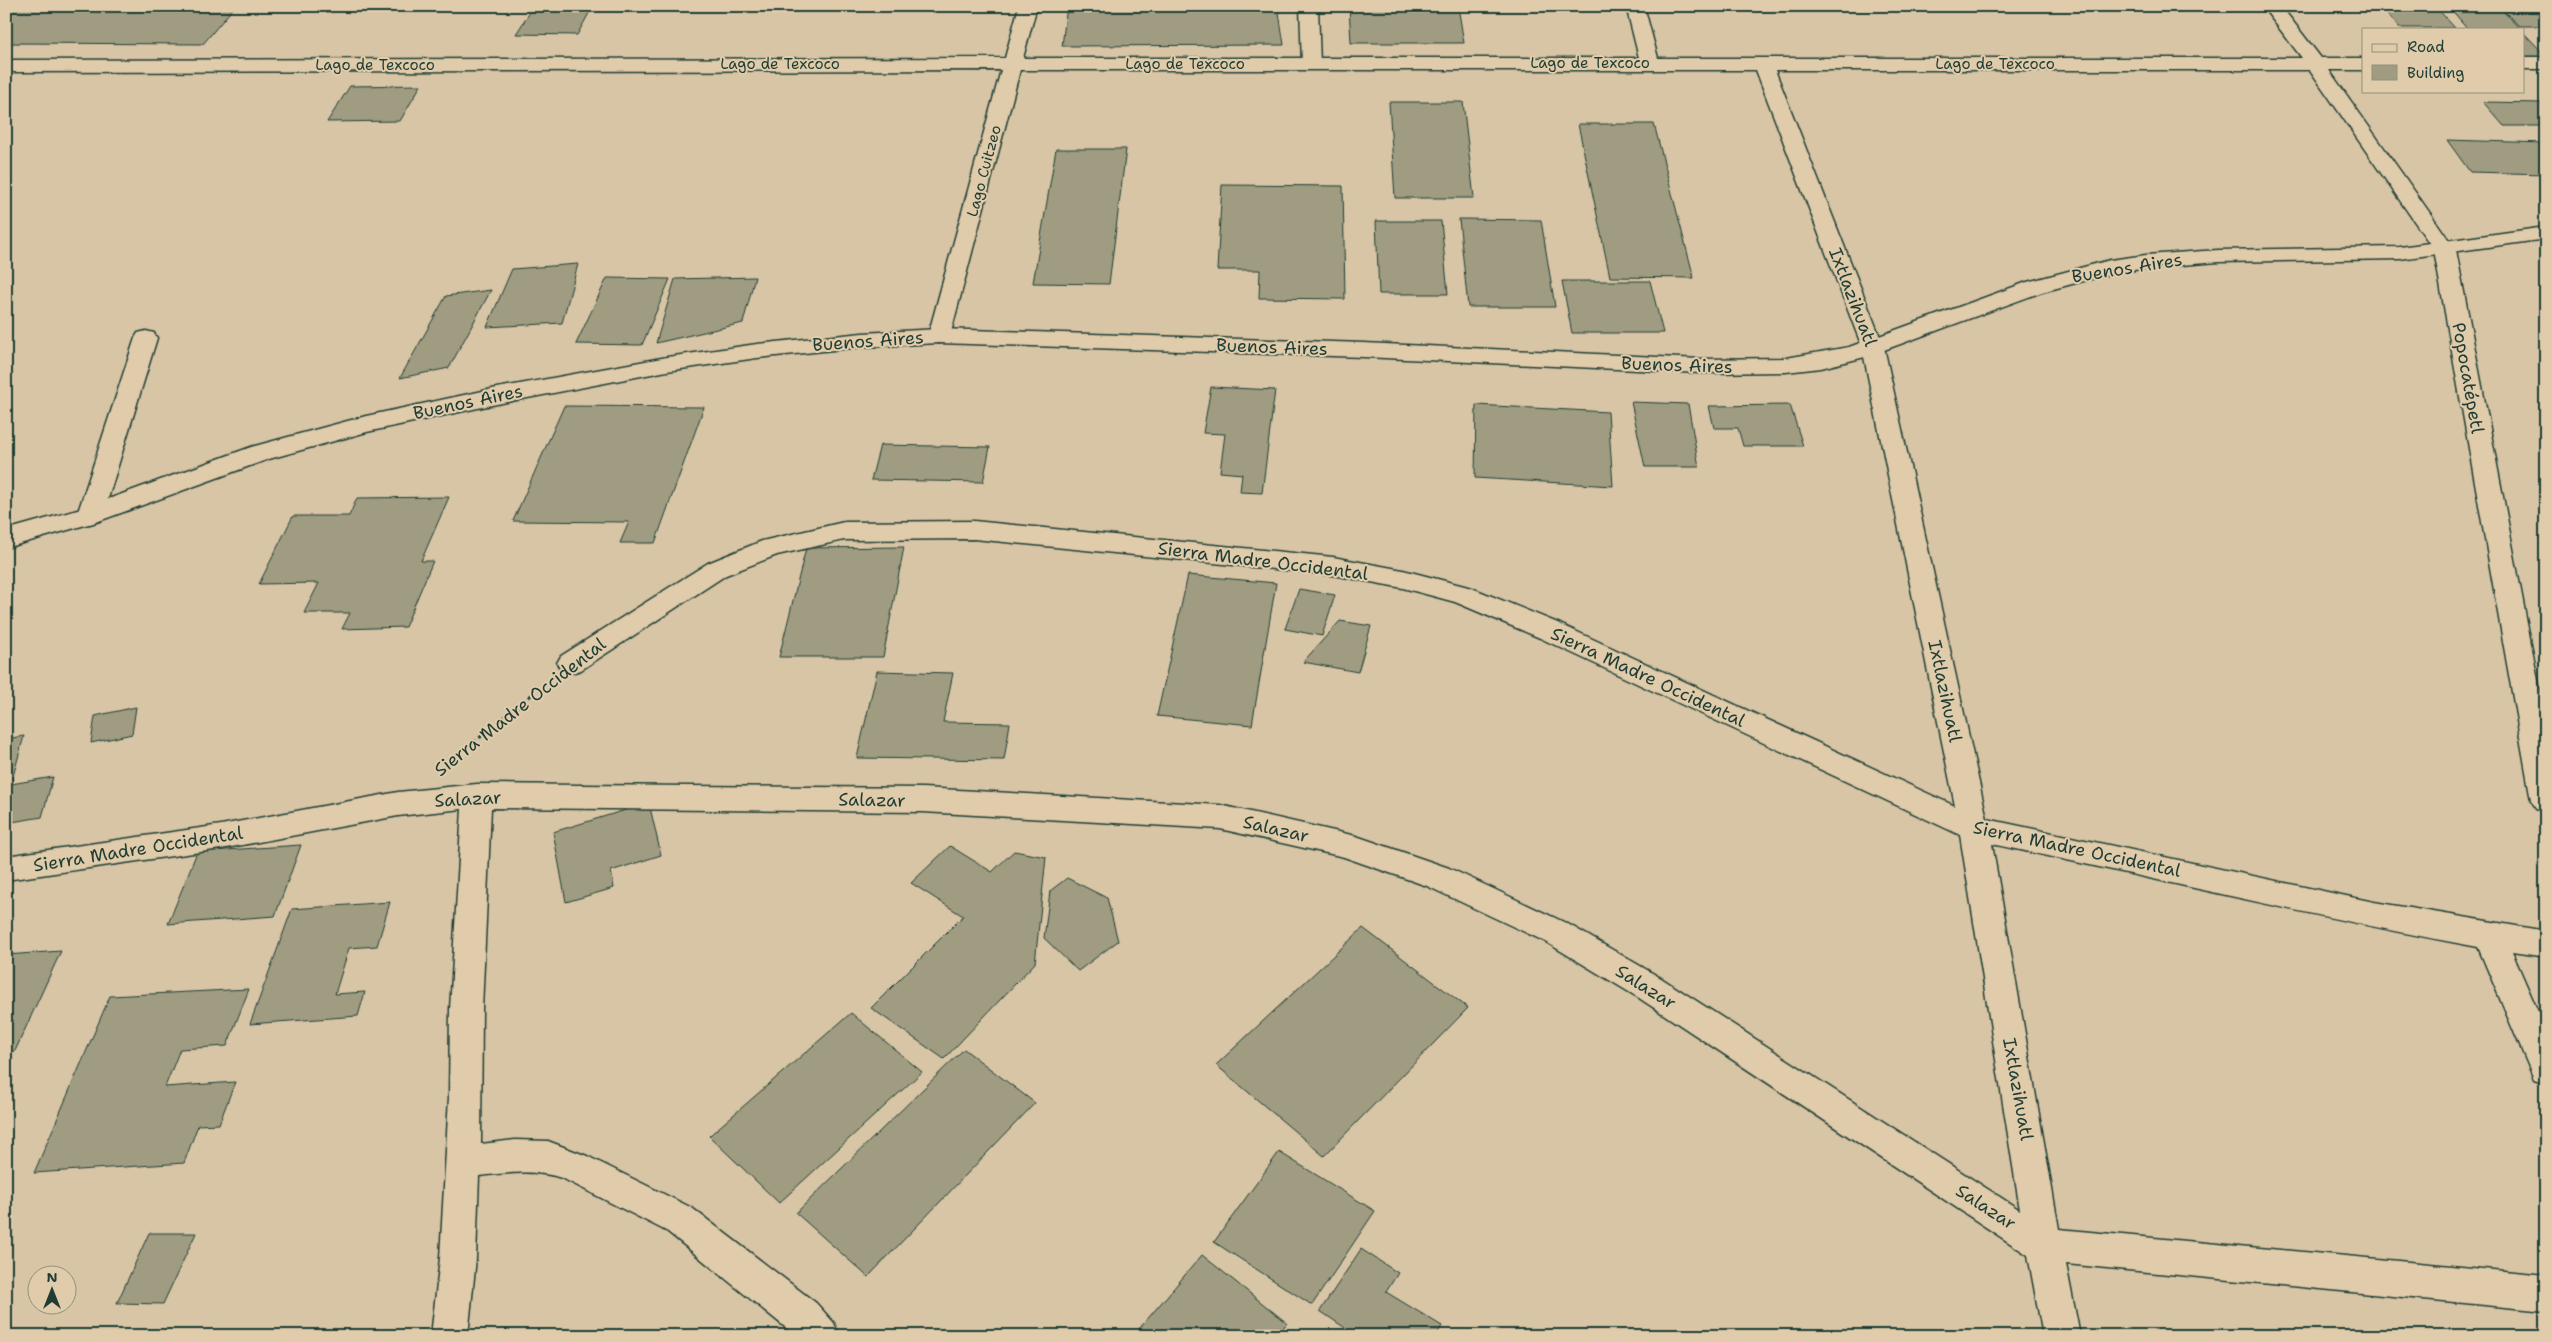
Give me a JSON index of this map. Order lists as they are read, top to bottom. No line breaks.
{"streets":{"street":["Lago de Texcoco","Lago Cuitzeo","Buenos Aires","Ixtlazihuatl","Popocatépetl","Sierra Madre Occidental","Salazar"]},"crossings":[["Lago de Texcoco","Lago Cuitzeo"],["Lago de Texcoco","Ixtlazihuatl"],["Lago de Texcoco","Popocatépetl"],["Lago Cuitzeo","Buenos Aires"],["Buenos Aires","Ixtlazihuatl"],["Buenos Aires","Popocatépetl"],["Ixtlazihuatl","Sierra Madre Occidental"],["Ixtlazihuatl","Salazar"],["Sierra Madre Occidental","Salazar"]],"legend":["Road","Building"],"north":"top"}
